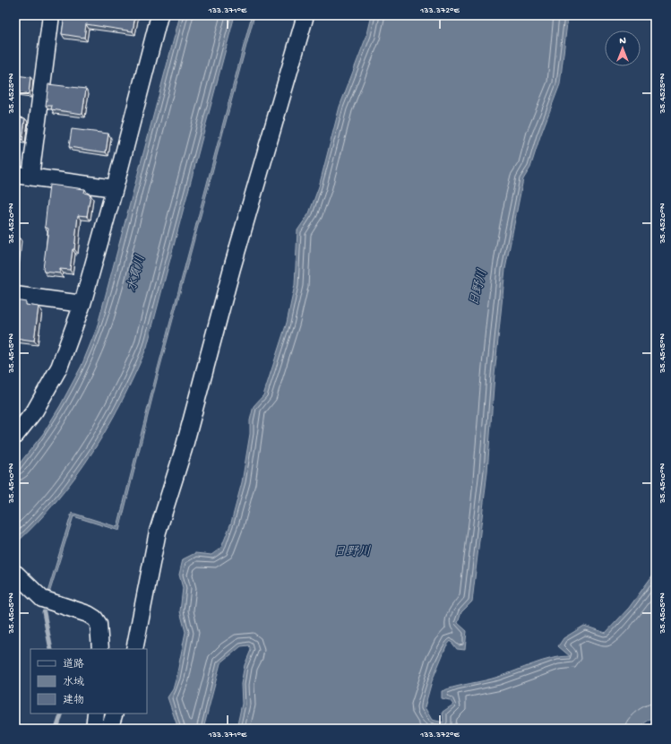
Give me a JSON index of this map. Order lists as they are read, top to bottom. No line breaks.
{"water":["水貫川","日野川"],"legend":["道路","水域","建物"],"north":"top","coordinates":["133.371°E","133.372°E","35.4525°N","35.4520°N","35.4515°N","35.4510°N","35.4505°N"]}
